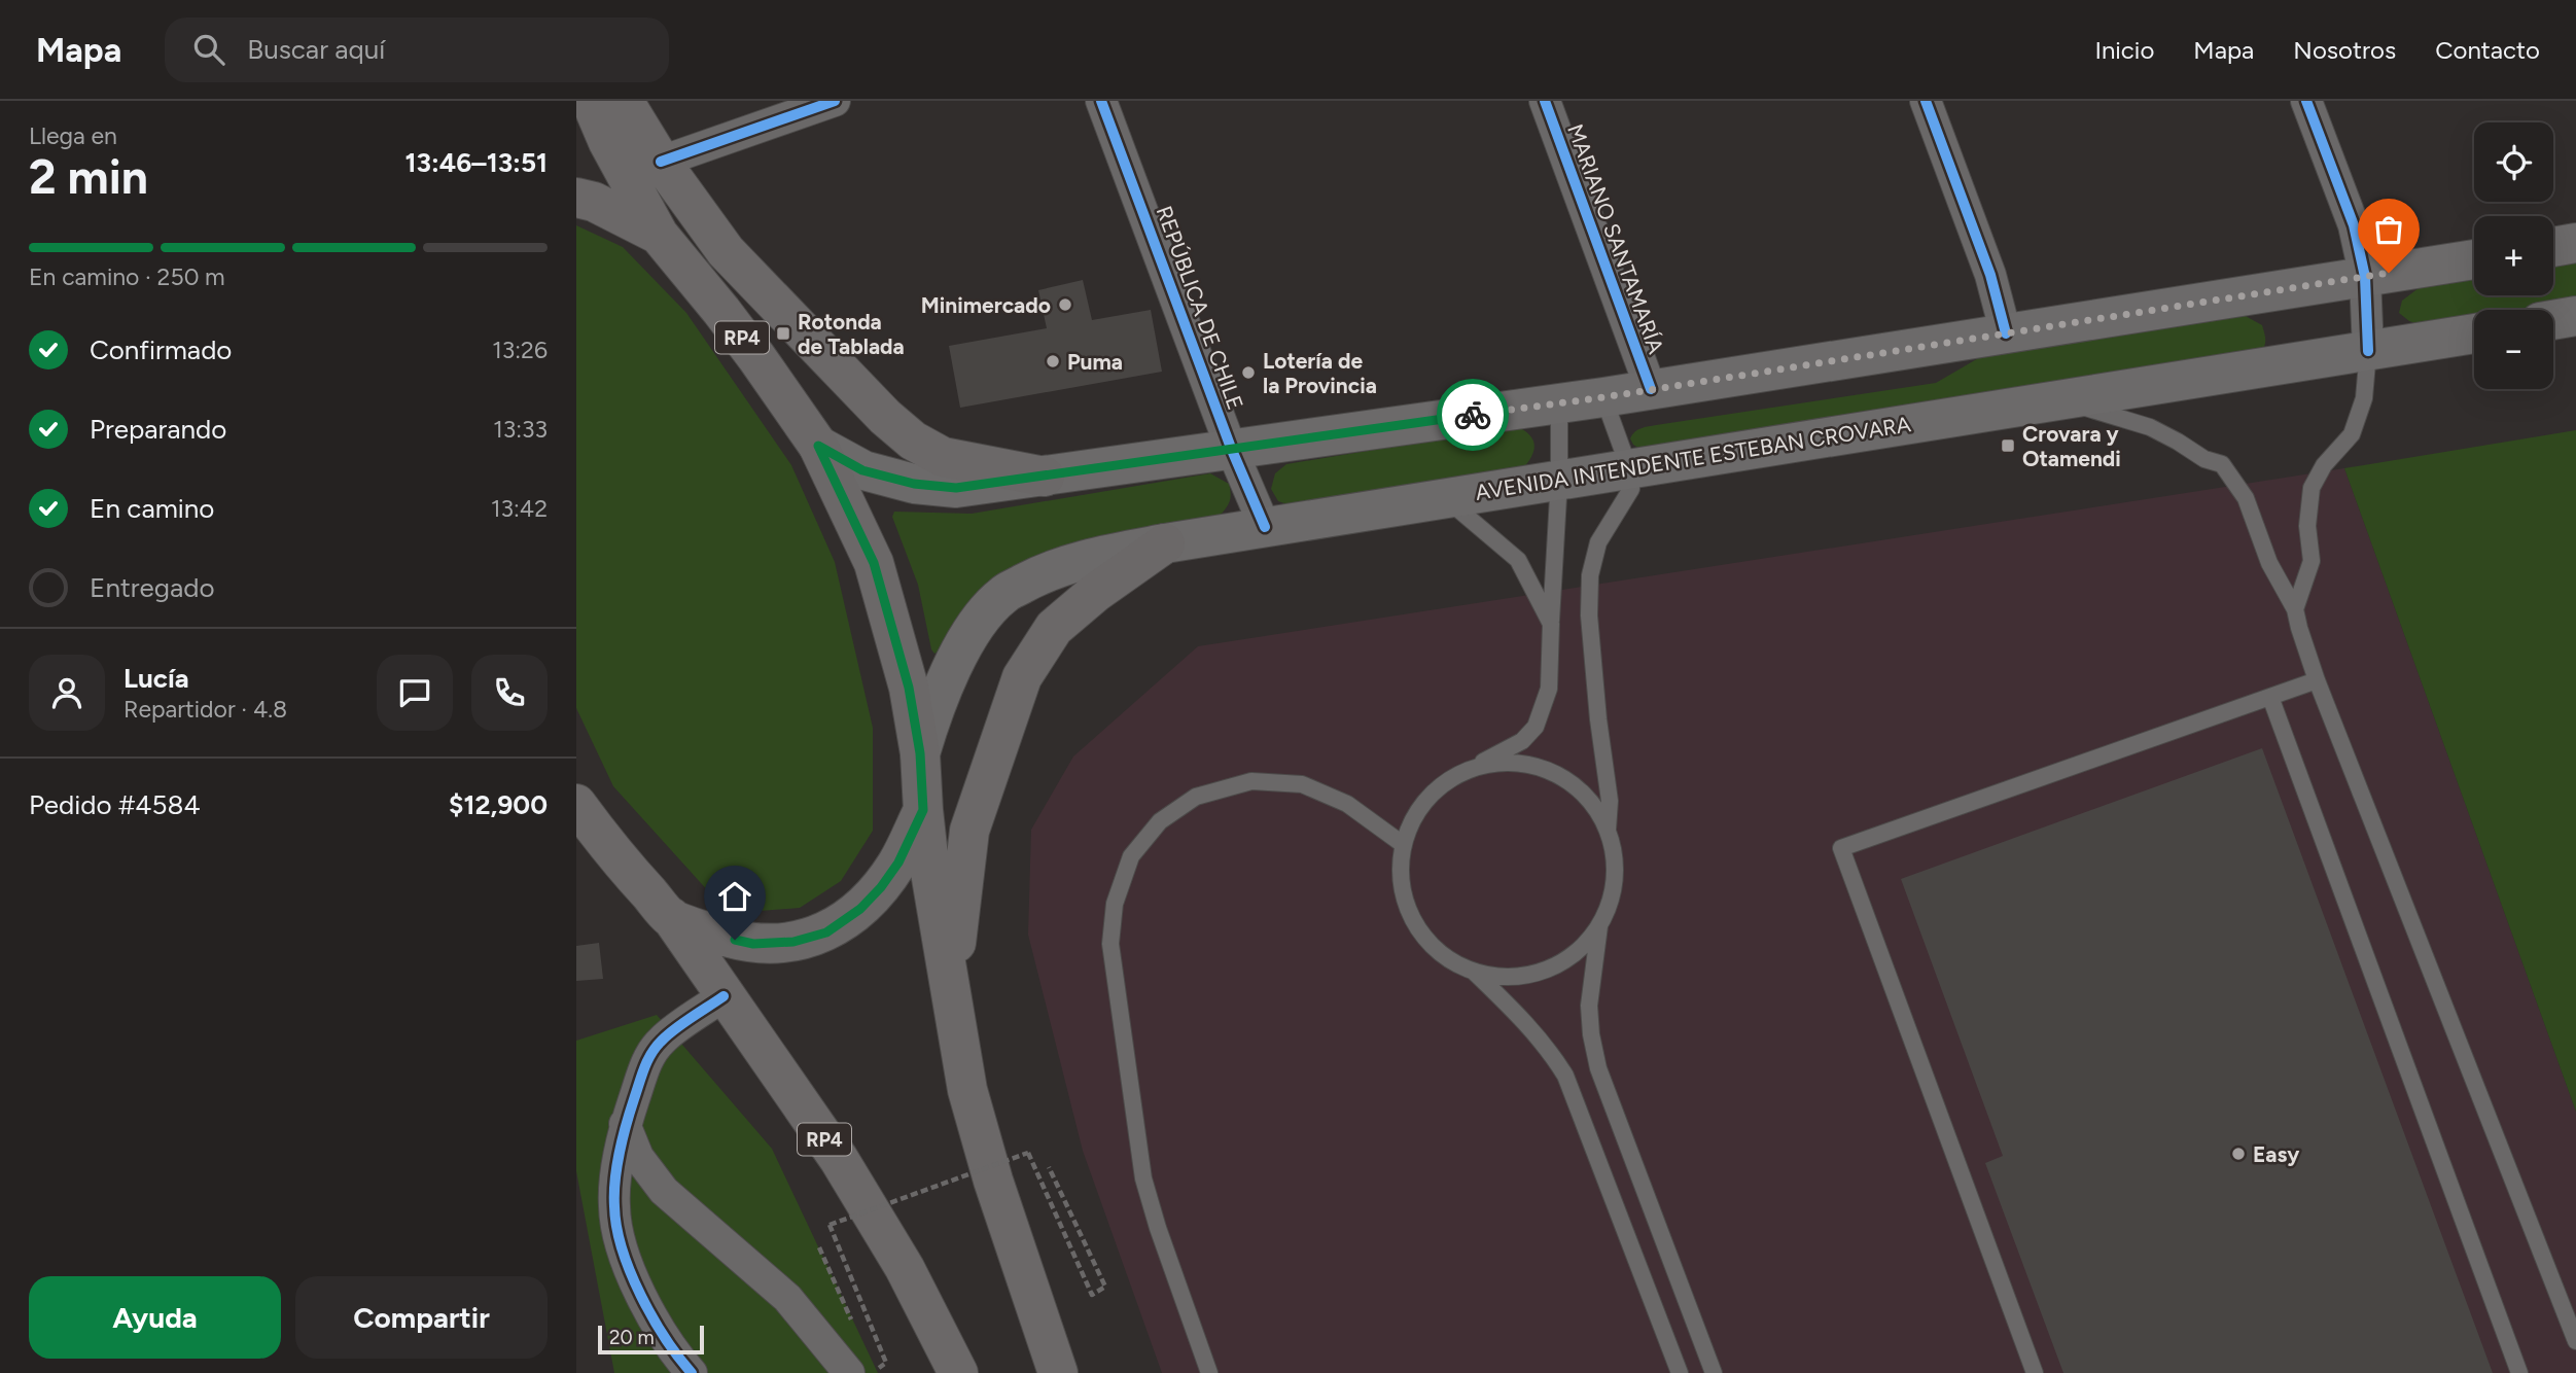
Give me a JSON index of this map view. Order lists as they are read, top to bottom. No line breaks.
{"streets":{"main road":["RP4","AVENIDA INTENDENTE ESTEBAN CROVARA"],"street":["MARIANO SANTAMARÍA","REPÚBLICA DE CHILE"]},"crossings":[["REPÚBLICA DE CHILE","AVENIDA INTENDENTE ESTEBAN CROVARA"],["RP4","AVENIDA INTENDENTE ESTEBAN CROVARA"]],"places":{"other":["Minimercado","Puma","Lotería de la Provincia","Easy"],"transit":["Rotonda de Tablada","Crovara y Otamendi"]},"scale_bar":"20 m","page":{"header":"Mapa","search":"Buscar aquí","nav":["Inicio","Mapa","Nosotros","Contacto"],"heading":["2 min","Llega en","13:46–13:51"],"panel":["Lucía","Repartidor · 4.8","Pedido #4584","$12,900"],"map_buttons":["+","−"],"bar":"En camino · 250 m","list":[["Confirmado","13:26"],["Preparando","13:33"],["En camino","13:42"],"Entregado"],"buttons":["Ayuda","Compartir"],"scale":"20 m"}}
